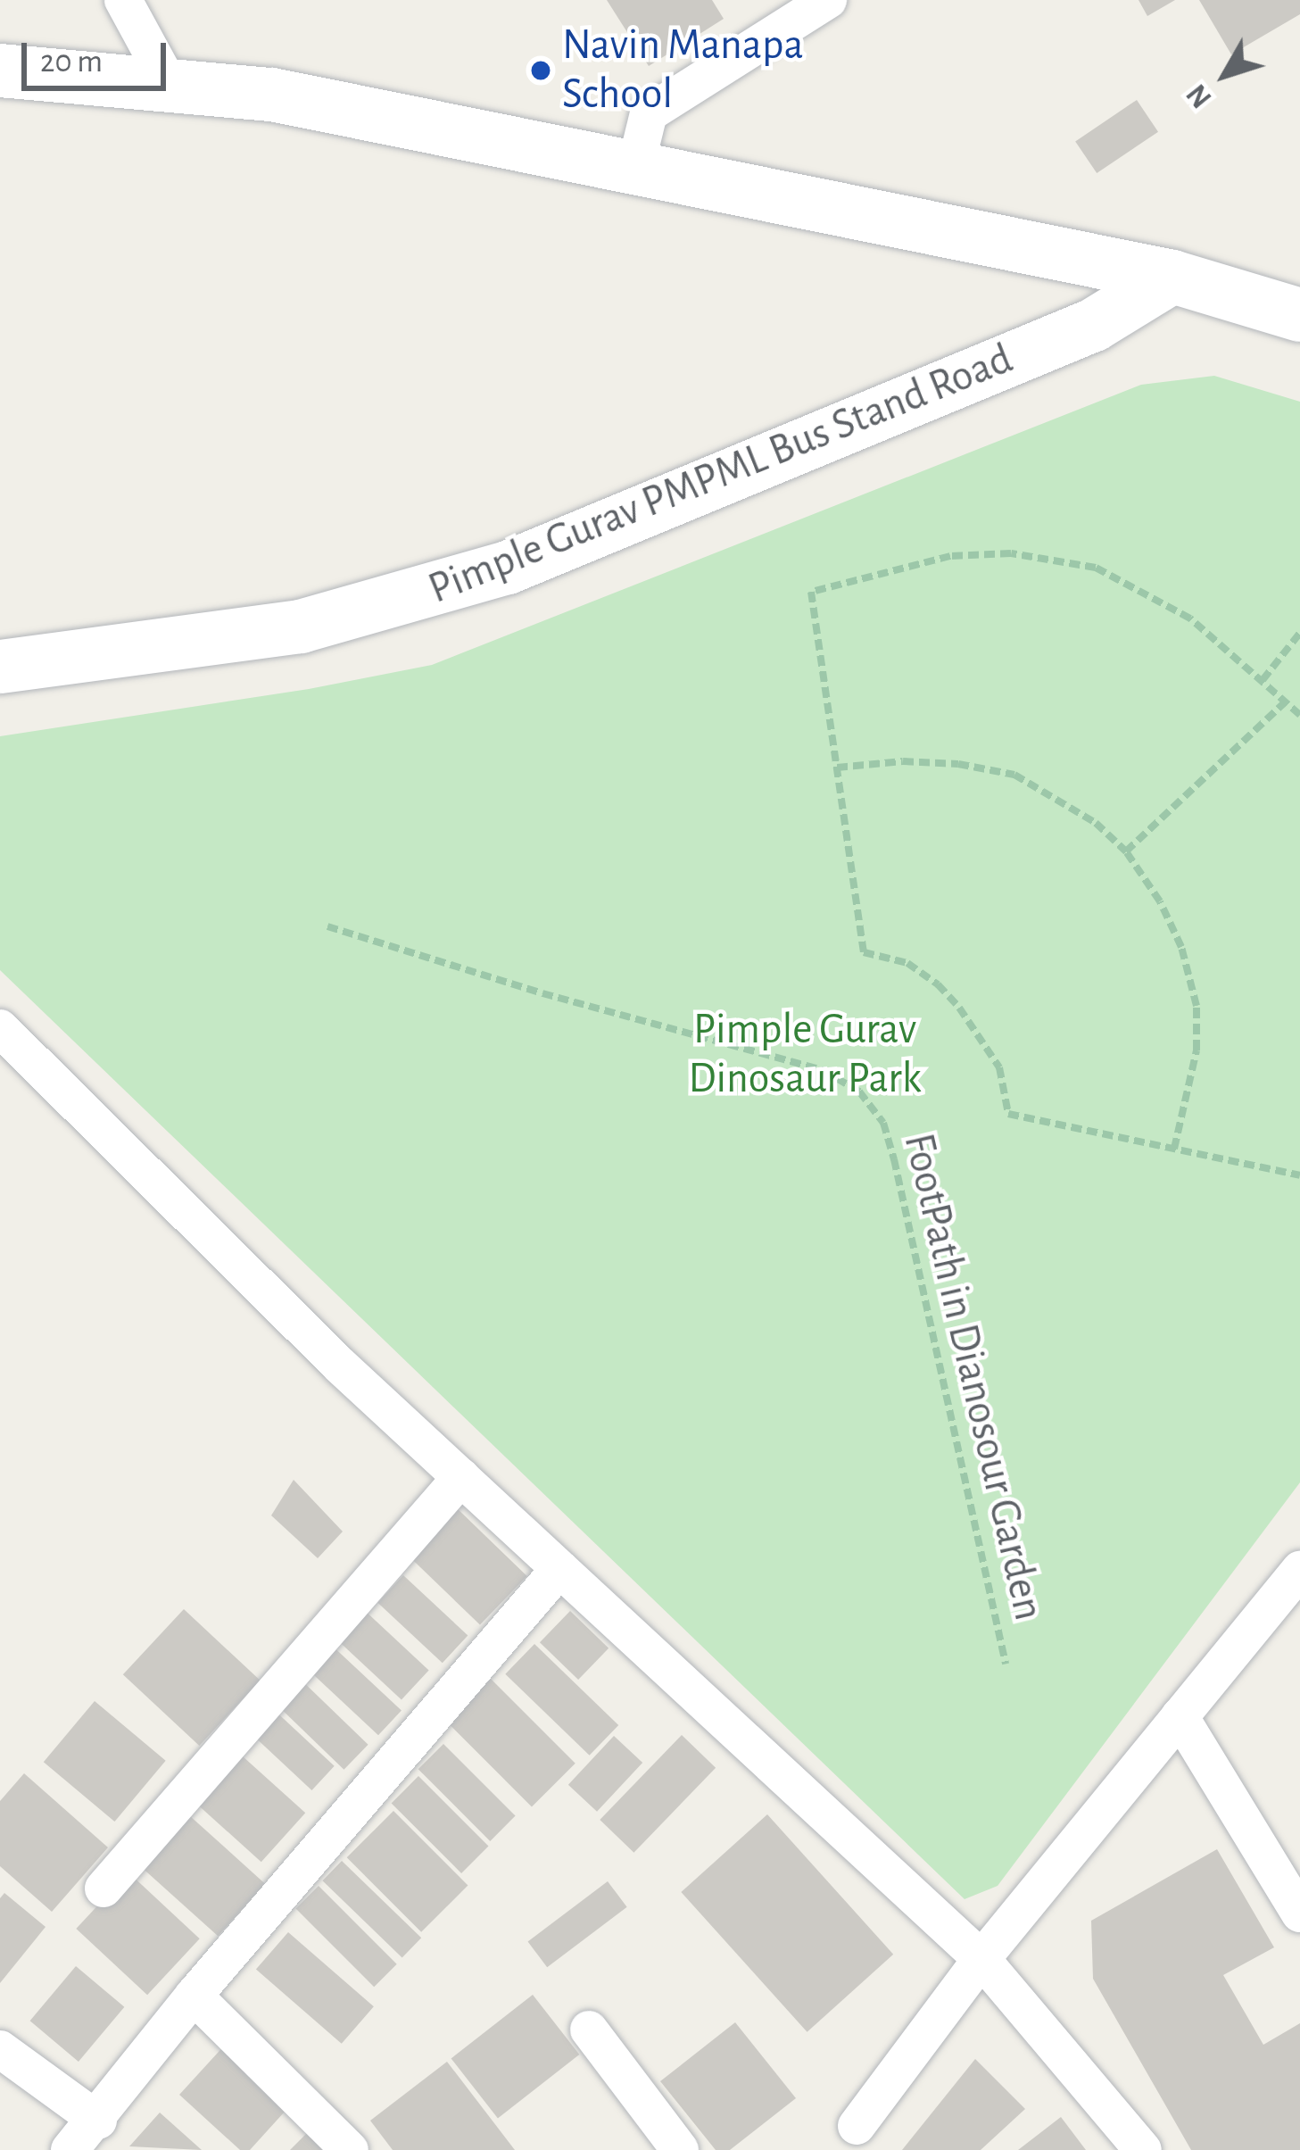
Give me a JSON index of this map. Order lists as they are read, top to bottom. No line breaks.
{"streets":{"street":["Pimple Gurav PMPML Bus Stand Road"],"path":["FootPath in Dianosour Garden"]},"parks":["Pimple Gurav Dinosaur Park"],"places":["Navin Manapa School"],"scale_bar":"20 m","north":"bottom left"}
